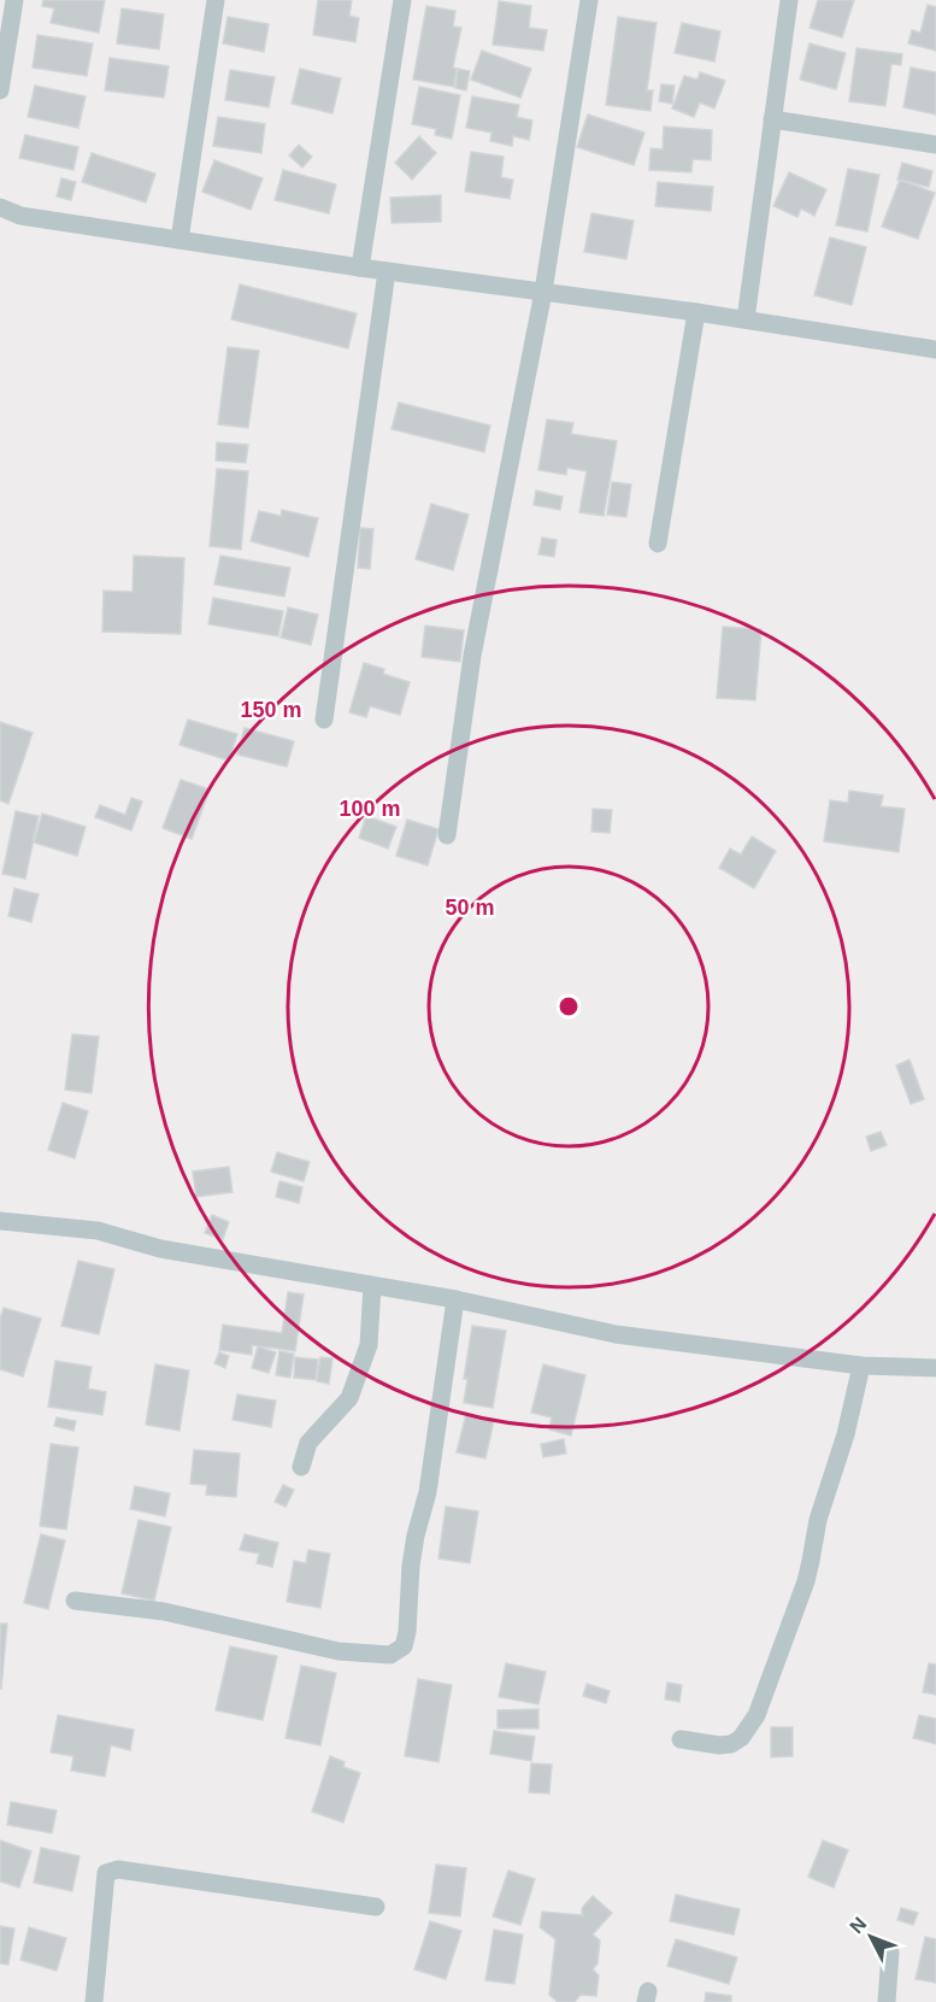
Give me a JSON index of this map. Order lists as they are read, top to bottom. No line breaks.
{"north":"top left","rings":["150 m","100 m","50 m"]}
